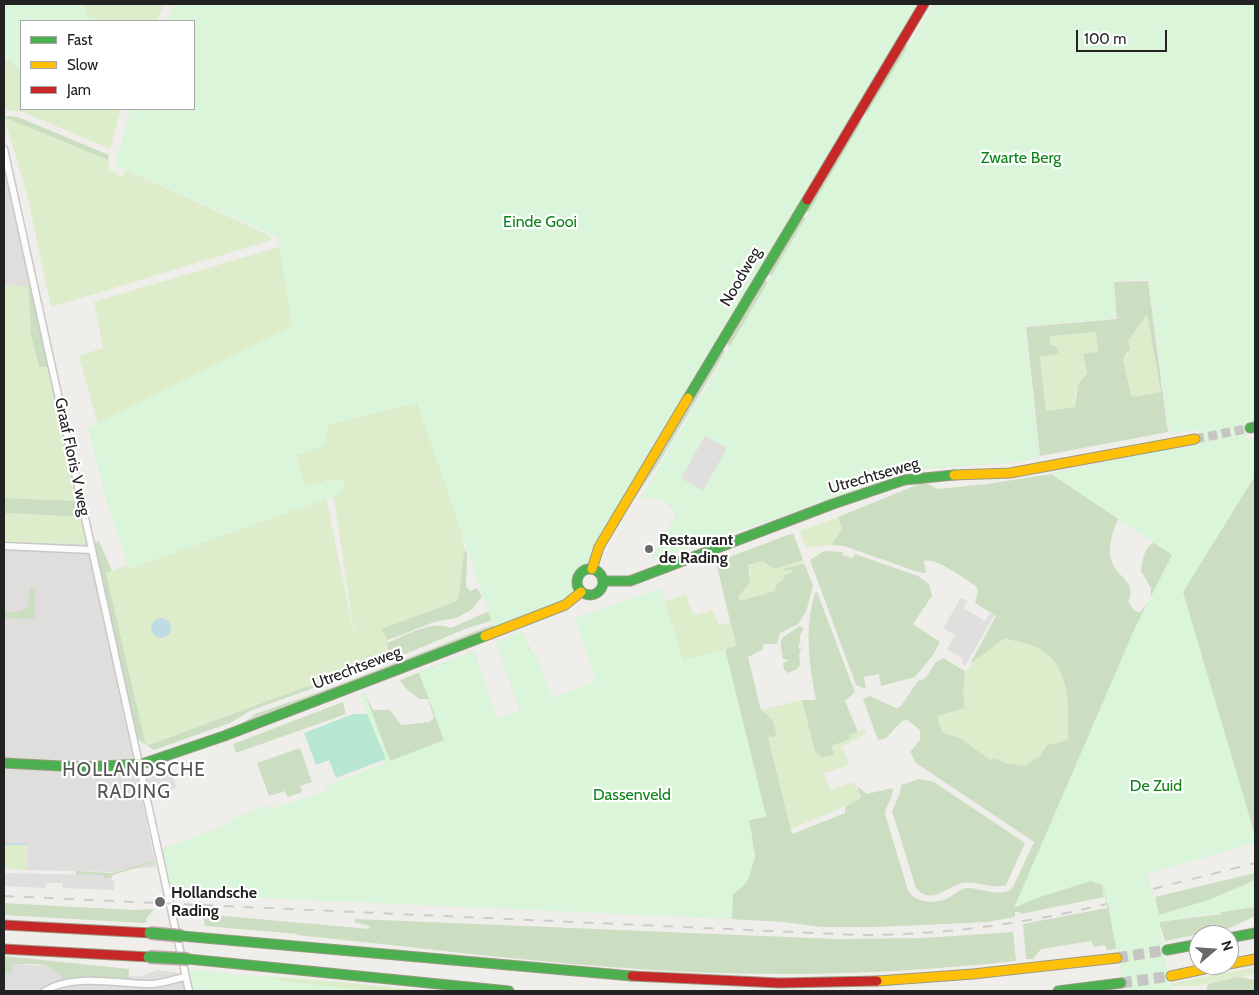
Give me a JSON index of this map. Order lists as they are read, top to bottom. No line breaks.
{"streets":{"main road":["Noodweg","Utrechtseweg"],"street":["Graaf Floris V weg"]},"crossings":[["Noodweg","Utrechtseweg"],["Graaf Floris V weg","Utrechtseweg"]],"districts":["HOLLANDSCHE RADING"],"parks":["Zwarte Berg","Einde Gooi","De Zuid","Dassenveld"],"places":["Restaurant de Rading","Hollandsche Rading"],"legend":["Fast","Slow","Jam"],"scale_bar":"100 m","north":"right"}
